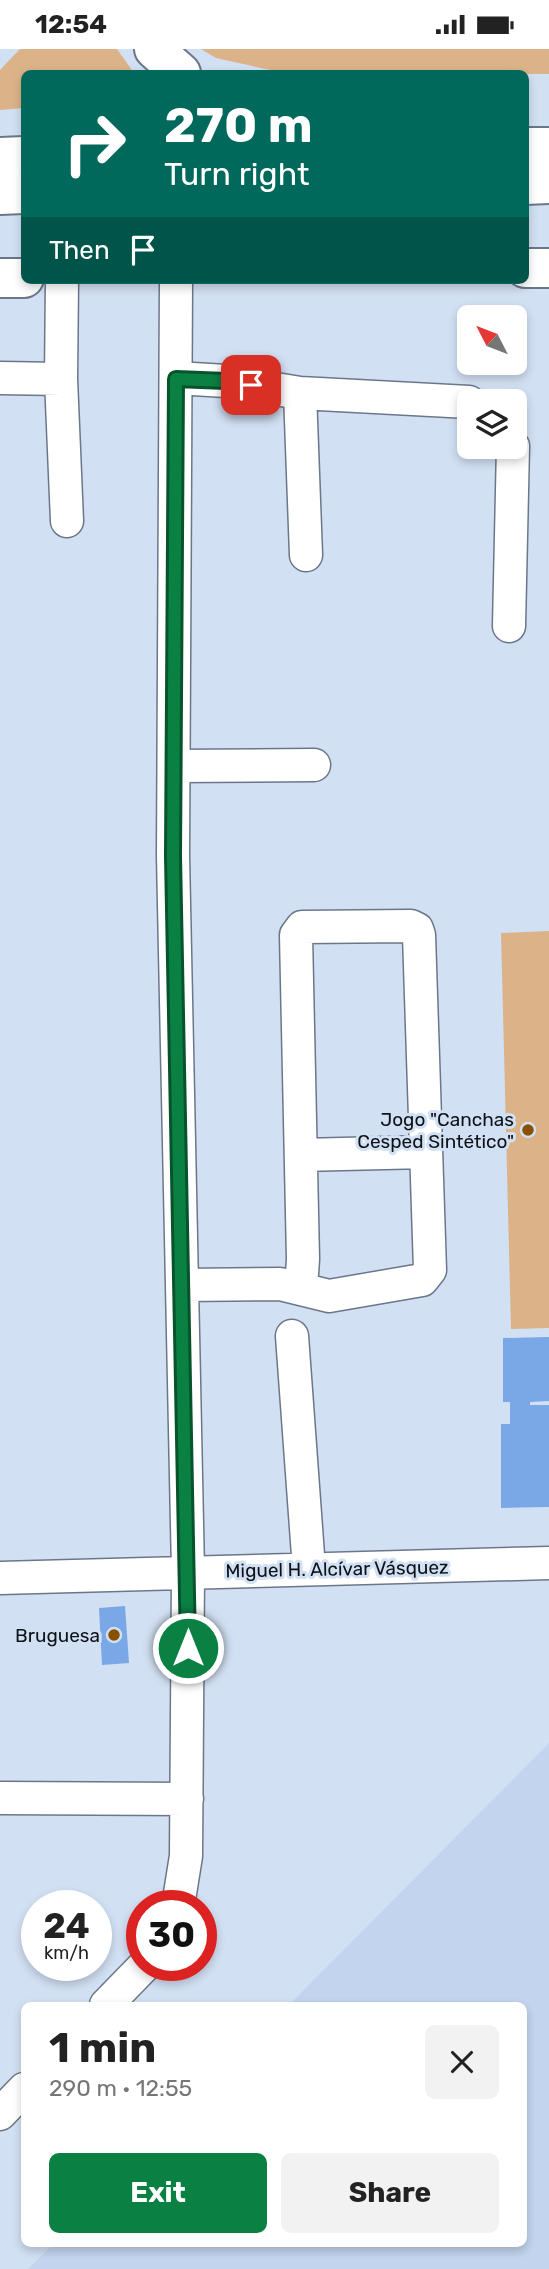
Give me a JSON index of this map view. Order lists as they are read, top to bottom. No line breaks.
{"streets":{"street":["Miguel H. Alcívar Vásquez"]},"places":["Jogo \"Canchas Cesped Sintético\"","Bruguesa"],"north":"top left","page":{"status":"12:54","turn":["270 m","Turn right"],"then":"Then","speed":"24 km/h","limit":"30","heading":["1 min","290 m · 12:55"],"buttons":["Exit","Share"]}}
